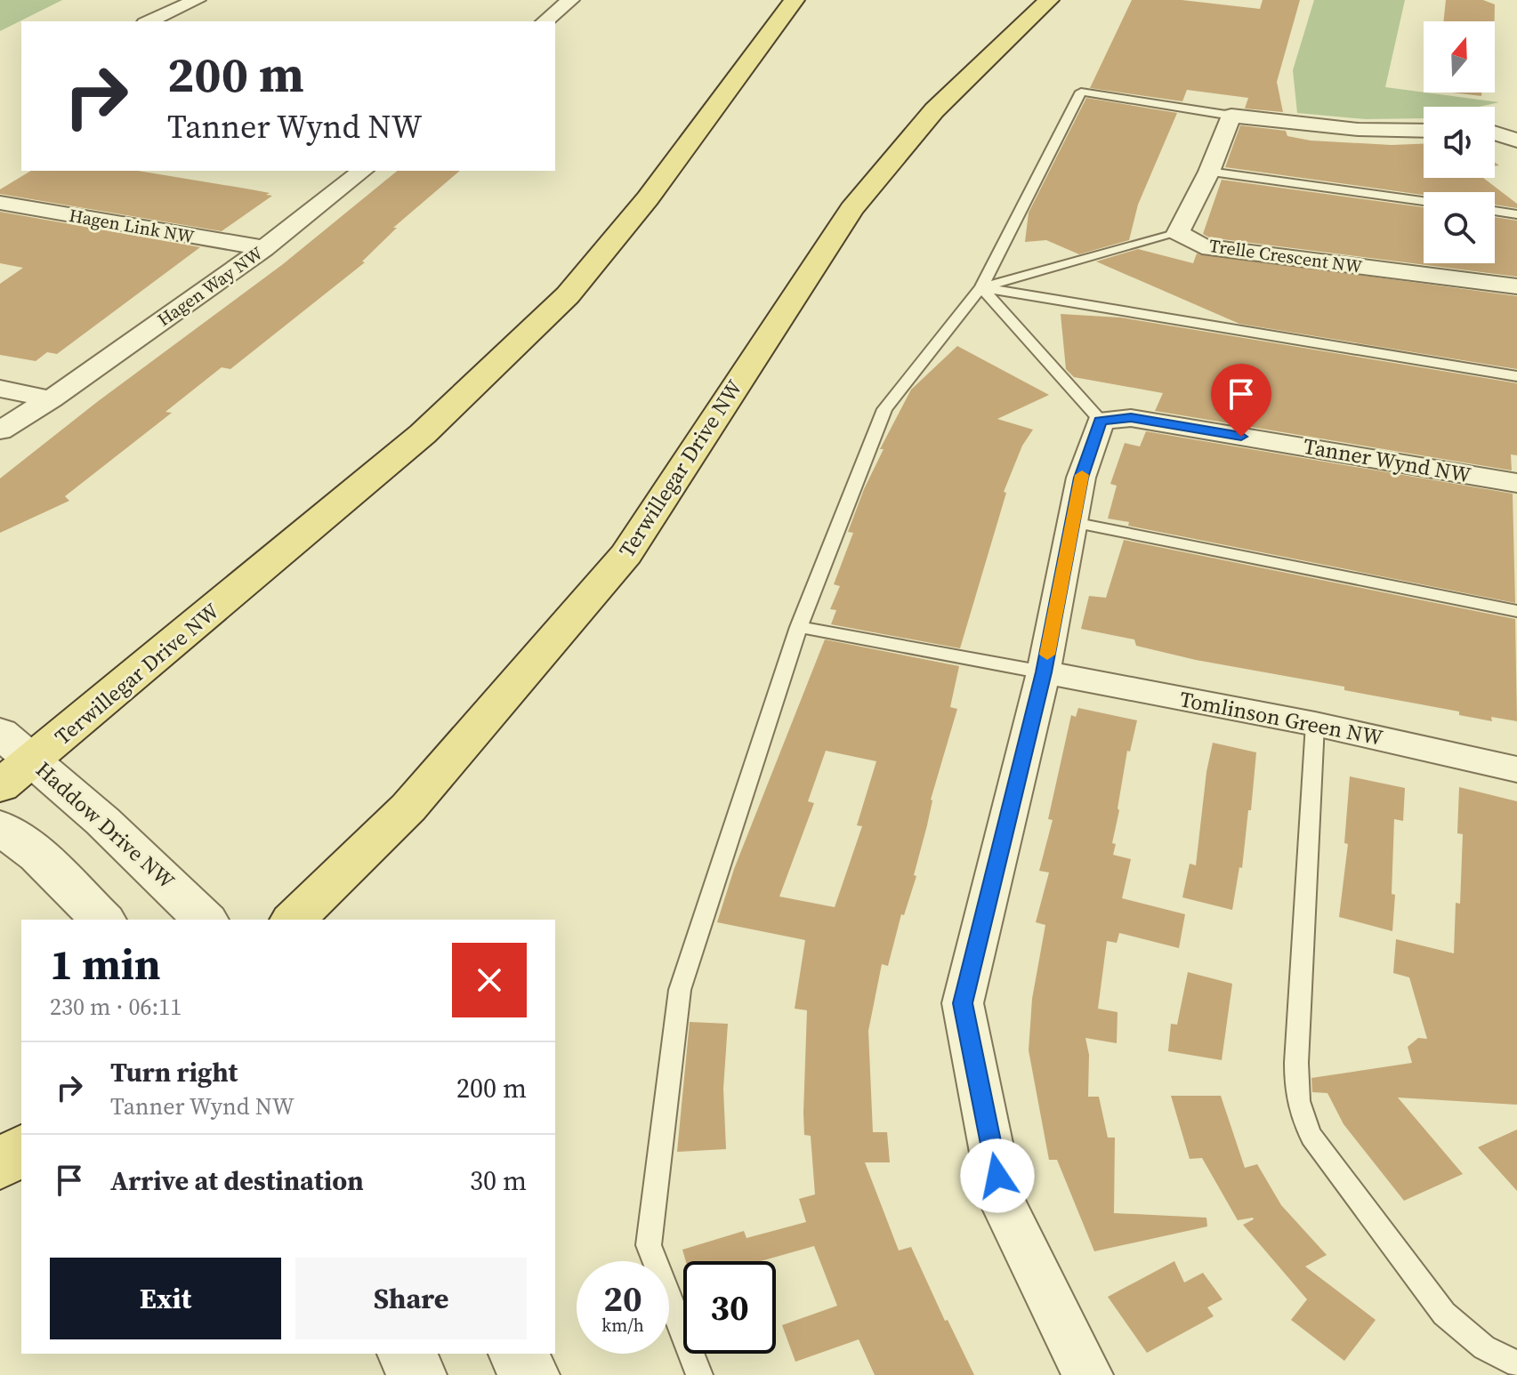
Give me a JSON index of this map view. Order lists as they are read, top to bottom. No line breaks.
{"streets":{"main road":["Terwillegar Drive NW"],"street":["Hagen Link NW","Trelle Crescent NW","Hagen Way NW","Tanner Wynd NW","Tomlinson Green NW","Haddow Drive NW"]},"crossings":[["Hagen Link NW","Hagen Way NW"],["Terwillegar Drive NW","Haddow Drive NW"]],"north":"top","page":{"turn":["200 m","Tanner Wynd NW"],"heading":["1 min","230 m · 06:11"],"list":[{"name":"Turn right","note":"Tanner Wynd NW","value":"200 m"},{"name":"Arrive at destination","value":"30 m"}],"buttons":["Exit","Share"],"speed":"20 km/h","limit":"30"}}
